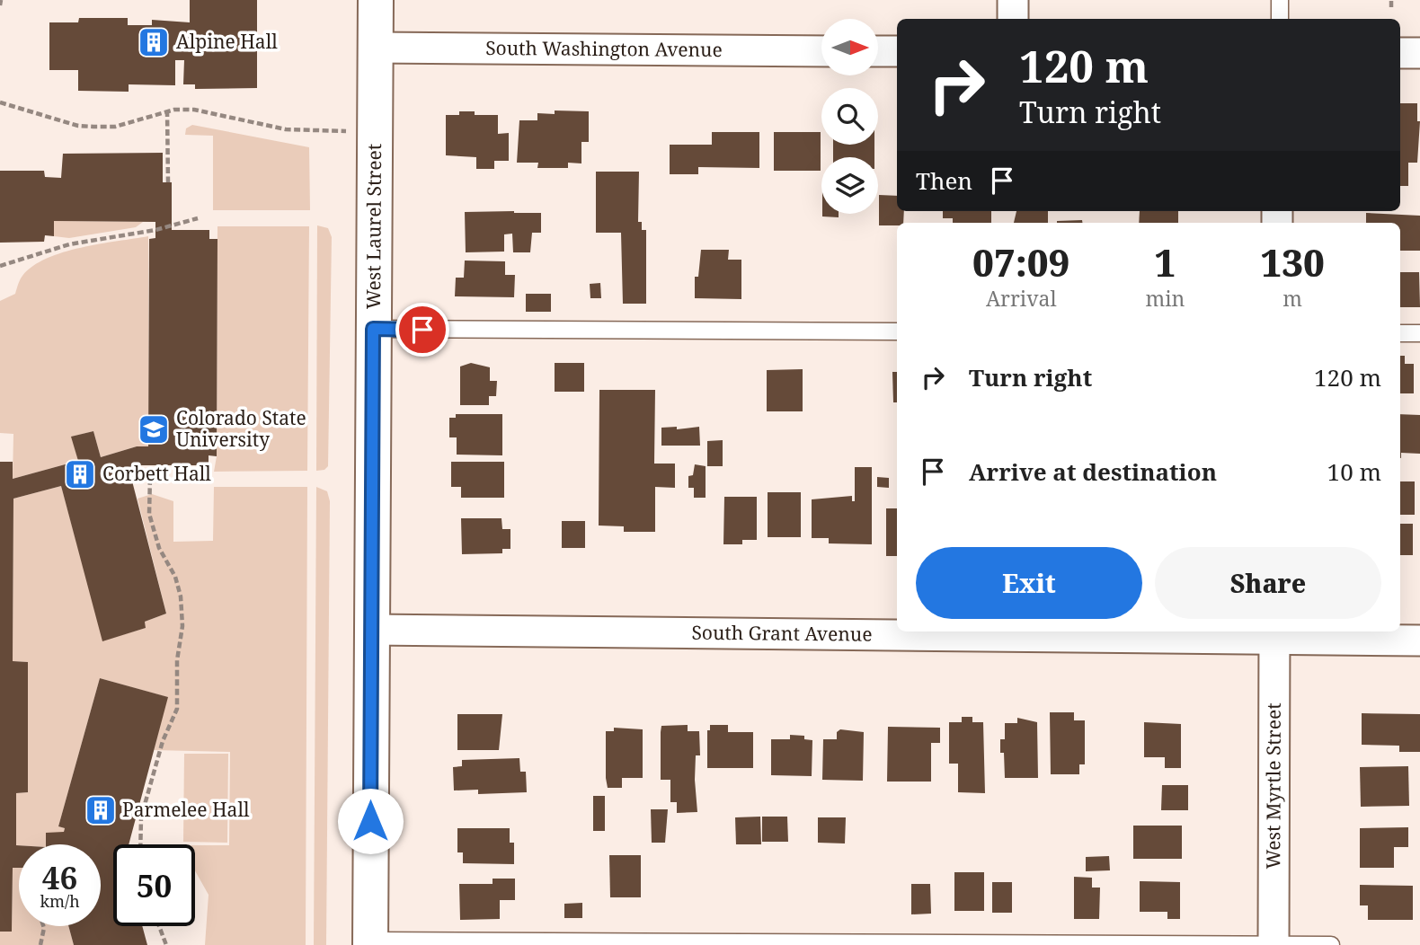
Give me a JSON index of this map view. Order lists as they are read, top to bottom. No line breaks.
{"streets":{"main road":["West Laurel Street"],"street":["South Washington Avenue","South Grant Avenue","West Myrtle Street"]},"crossings":[["South Washington Avenue","West Laurel Street"],["West Laurel Street","South Grant Avenue"],["South Grant Avenue","West Myrtle Street"]],"places":{"building":["Alpine Hall","Corbett Hall","Parmelee Hall"],"school or university":["Colorado State University"]},"north":"right","page":{"turn":["120 m","Turn right"],"then":"Then","eta":["07:09","Arrival","1","min","130","m"],"list":[{"name":"Turn right","value":"120 m"},{"name":"Arrive at destination","value":"10 m"}],"buttons":["Exit","Share"],"speed":"46 km/h","limit":"50"}}
